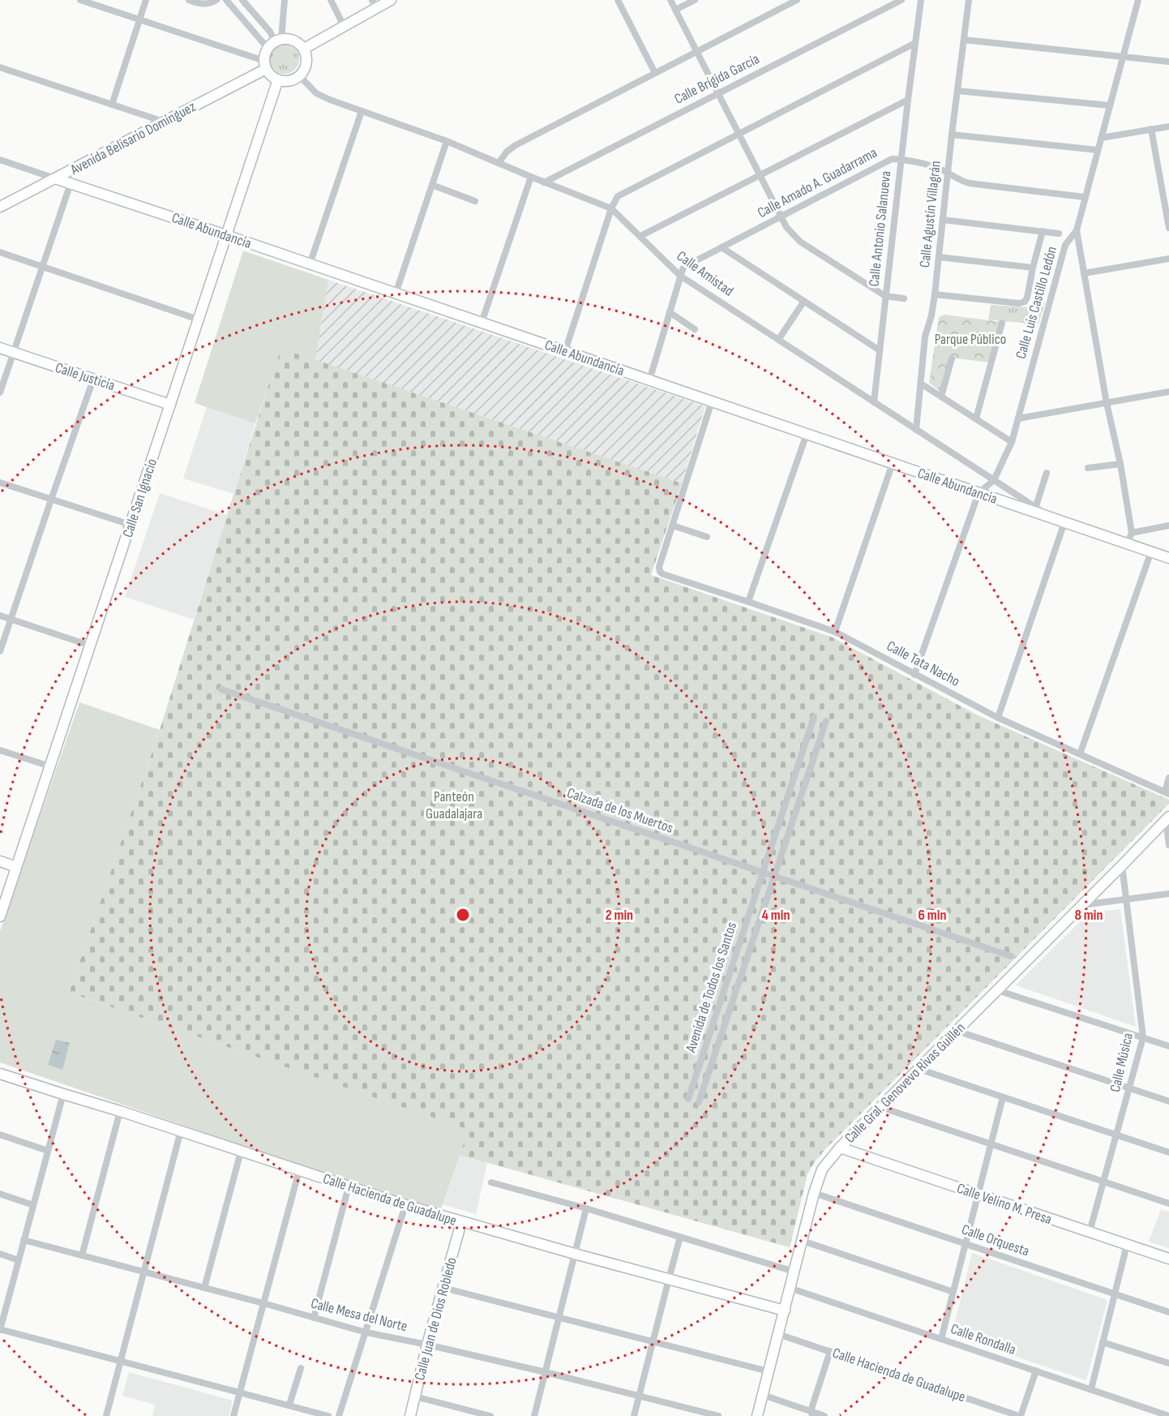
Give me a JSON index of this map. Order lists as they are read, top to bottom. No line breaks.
{"streets":{"street":["Calle Brígida García","Avenida Belisario Domínguez","Calle Amado A. Guadarrama","Calle Agustín Villagrán","Calle Antonio Salanueva","Calle Abundancia","Calle Amistad","Calle Luis Castillo Ledón","Calle Justicia","Calle San Ignacio","Calle Tata Nacho","Calzada de los Muertos","Avenida de Todos los Santos","Calle Música","Calle Gral. Genovevo Rivas Guillén","Calle Hacienda de Guadalupe","Calle Velino M. Presa","Calle Orquesta","Calle Mesa del Norte","Calle Juan de Dios Robledo","Calle Rondalla"]},"crossings":[["Calle Brígida García","Calle Amistad"],["Avenida Belisario Domínguez","Calle Abundancia"],["Avenida Belisario Domínguez","Calle Amistad"],["Avenida Belisario Domínguez","Calle San Ignacio"],["Calle Amado A. Guadarrama","Calle Agustín Villagrán"],["Calle Amado A. Guadarrama","Calle Antonio Salanueva"],["Calle Amado A. Guadarrama","Calle Abundancia"],["Calle Amado A. Guadarrama","Calle Amistad"],["Calle Amado A. Guadarrama","Calle Luis Castillo Ledón"],["Calle Agustín Villagrán","Calle Amistad"],["Calle Antonio Salanueva","Calle Amistad"],["Calle Abundancia","Calle Amistad"],["Calle Abundancia","Calle Luis Castillo Ledón"],["Calle Abundancia","Calle San Ignacio"],["Calle Amistad","Calle Luis Castillo Ledón"],["Calle Amistad","Calle San Ignacio"],["Calle Justicia","Calle San Ignacio"],["Calzada de los Muertos","Avenida de Todos los Santos"],["Calle Música","Calle Gral. Genovevo Rivas Guillén"],["Calle Música","Calle Velino M. Presa"],["Calle Gral. Genovevo Rivas Guillén","Calle Hacienda de Guadalupe"],["Calle Gral. Genovevo Rivas Guillén","Calle Velino M. Presa"],["Calle Gral. Genovevo Rivas Guillén","Calle Orquesta"],["Calle Gral. Genovevo Rivas Guillén","Calle Rondalla"],["Calle Hacienda de Guadalupe","Calle Juan de Dios Robledo"],["Calle Mesa del Norte","Calle Juan de Dios Robledo"]],"parks":["Parque Público","Panteón Guadalajara"],"rings":["2 min","4 min","6 min","8 min"]}
